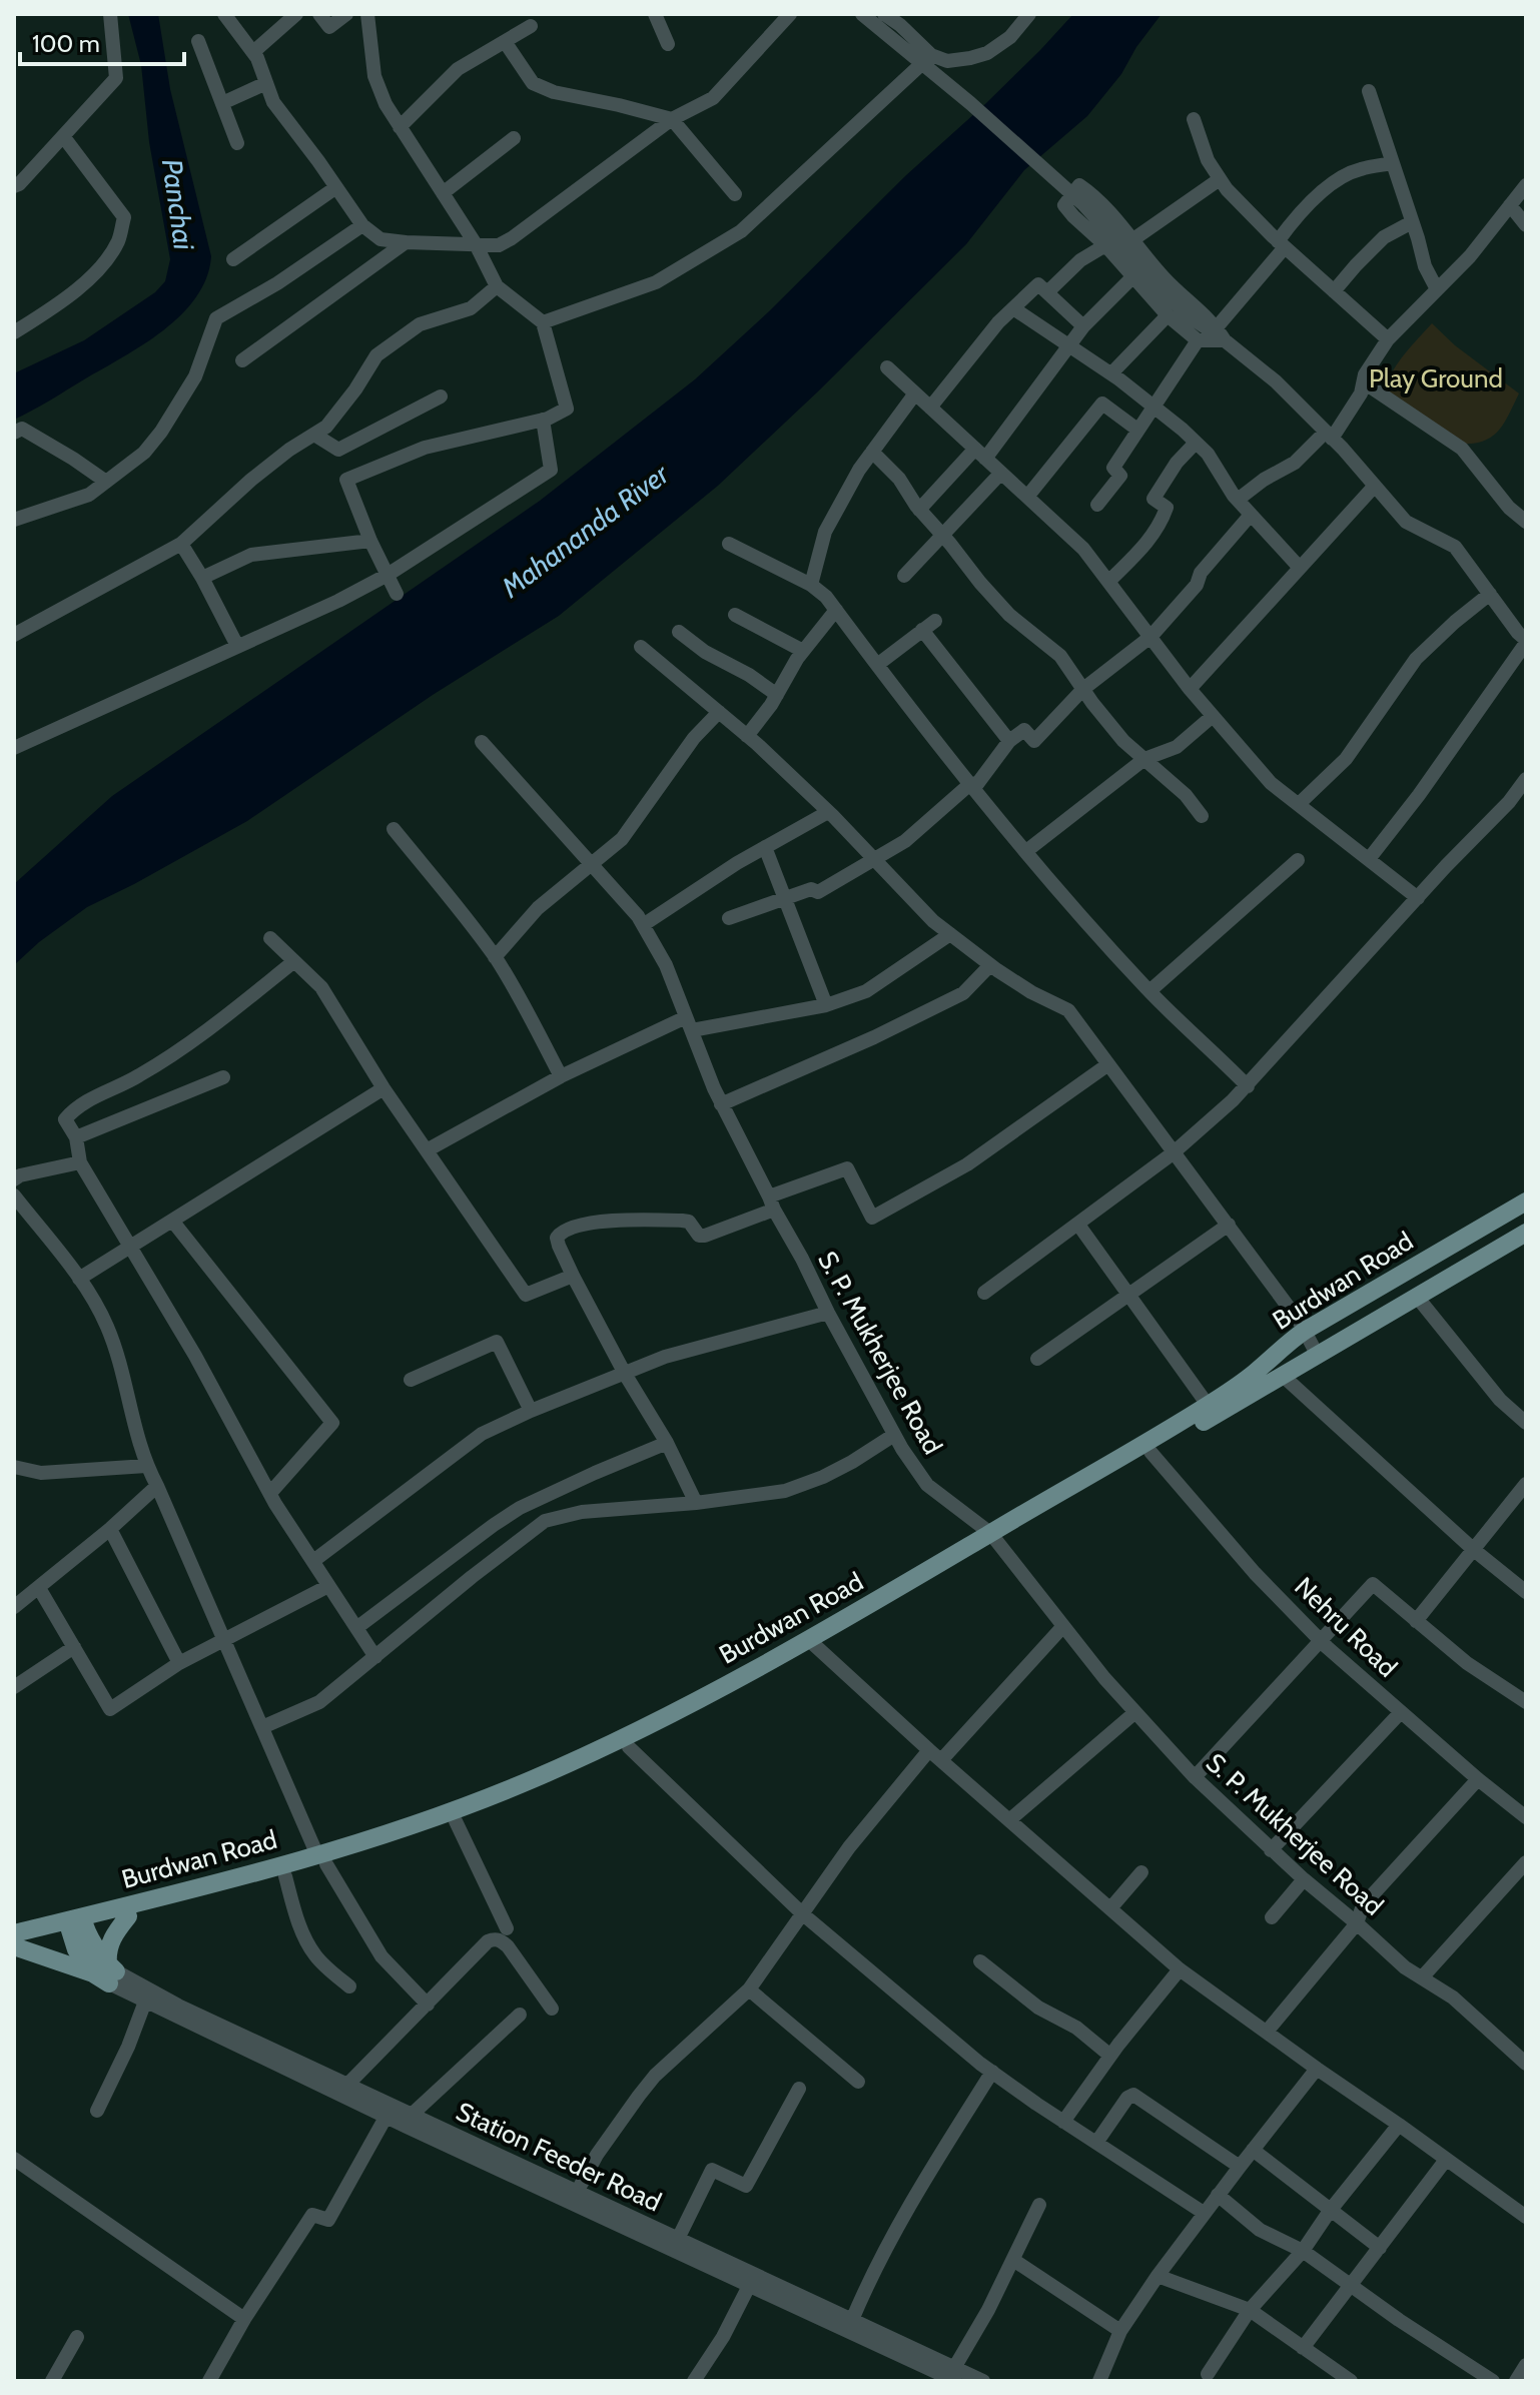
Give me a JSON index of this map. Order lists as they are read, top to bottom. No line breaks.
{"streets":{"main road":["Burdwan Road"],"street":["S. P. Mukherjee Road","Nehru Road","Station Feeder Road"]},"crossings":[["Burdwan Road","S. P. Mukherjee Road"],["Burdwan Road","Nehru Road"]],"water":["Panchai","Mahananda River"],"parks":["Play Ground"],"scale_bar":"100 m"}
